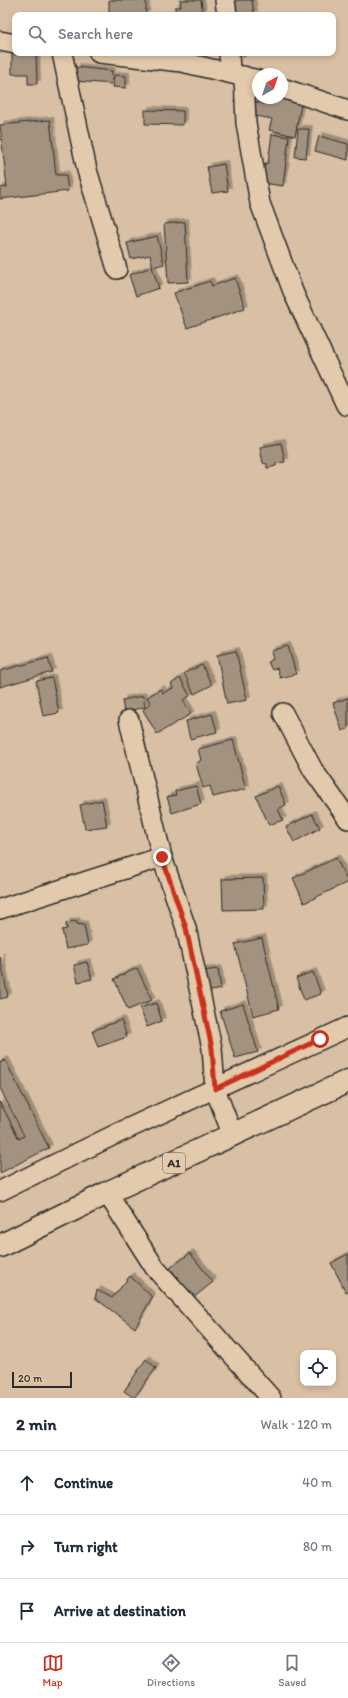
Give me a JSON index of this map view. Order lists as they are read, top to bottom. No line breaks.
{"streets":{"highway":["A1"]},"scale_bar":"20 m","north":"top right","page":{"search":"Search here","scale":"20 m","heading":["2 min","Walk · 120 m"],"list":[["Continue","40 m"],["Turn right","80 m"],"Arrive at destination"],"nav":["Map","Directions","Saved"]}}
